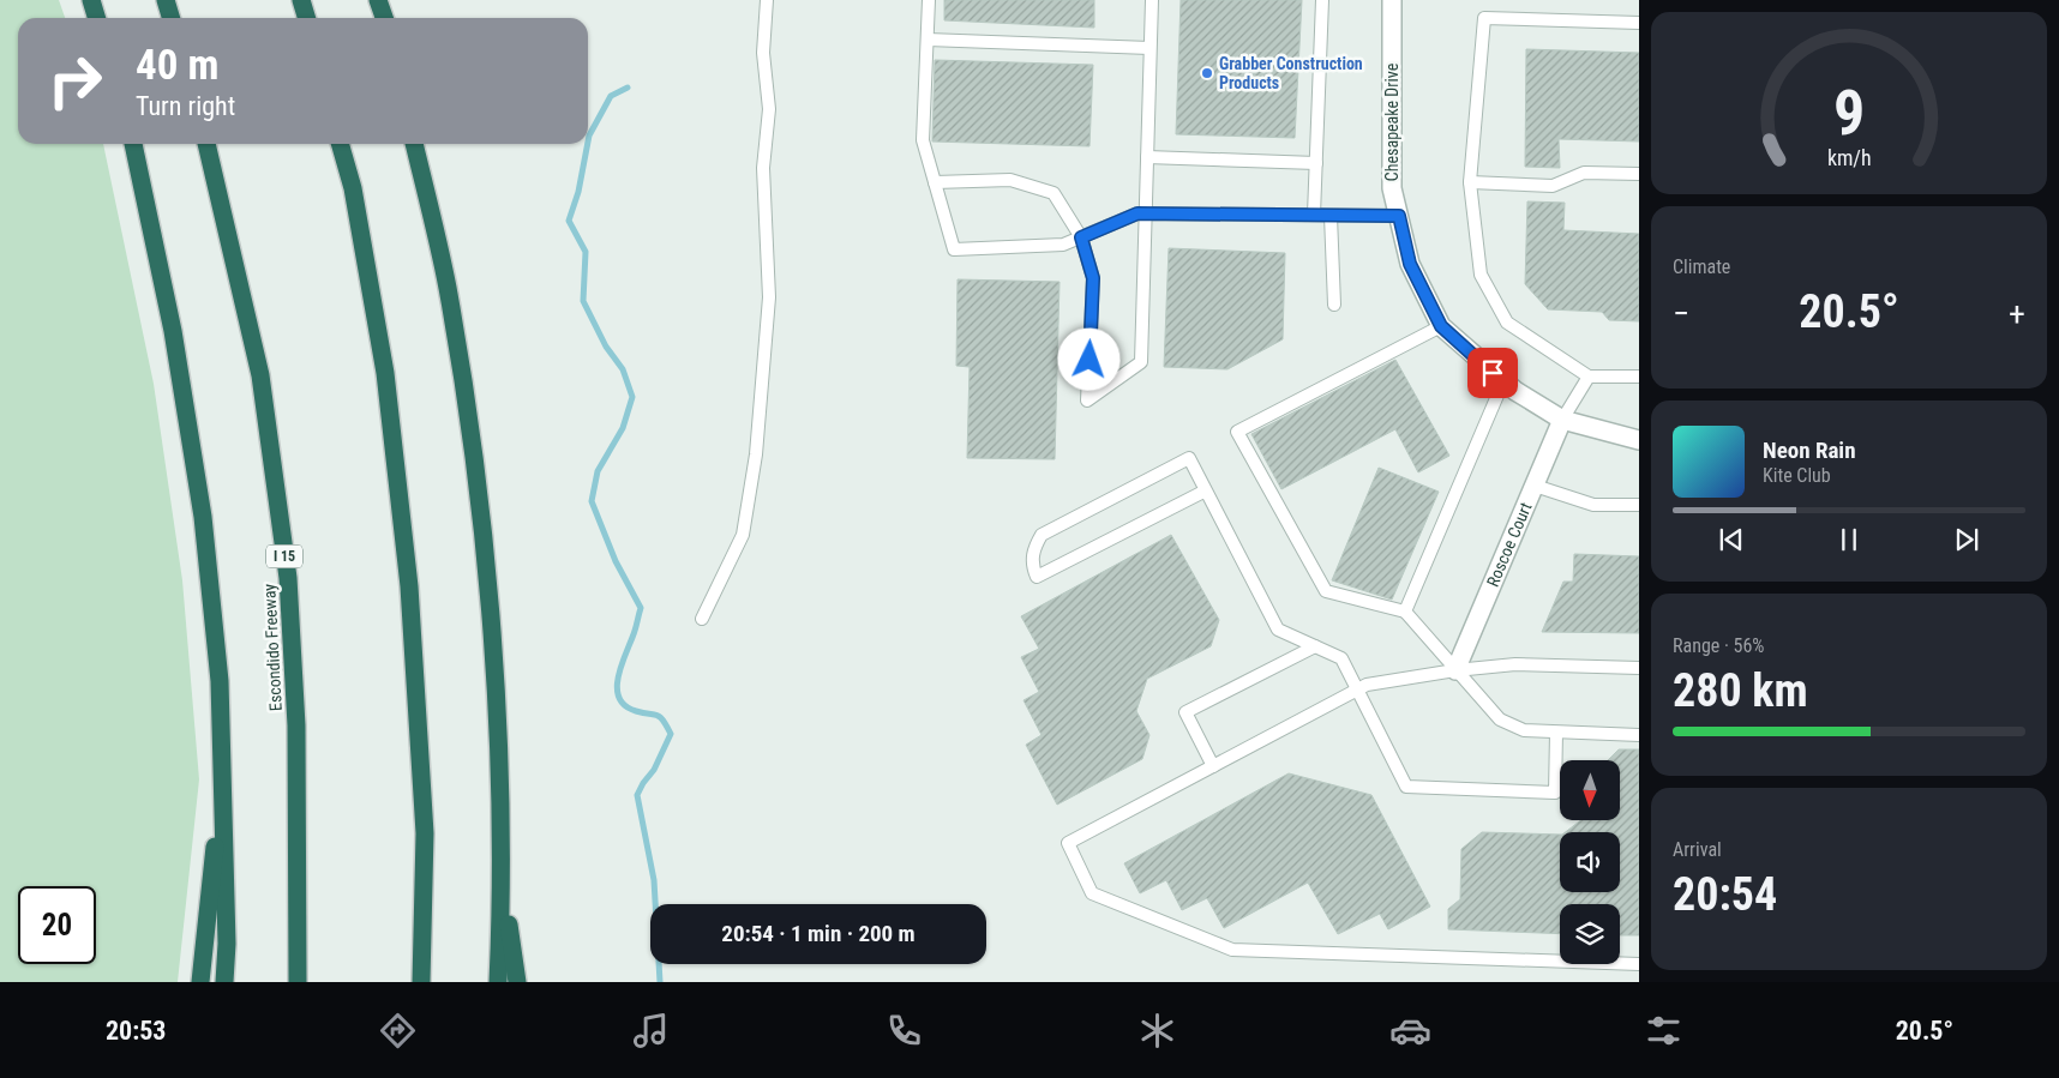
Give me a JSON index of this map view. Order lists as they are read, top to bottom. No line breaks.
{"streets":{"highway":["I 15","Escondido Freeway"],"street":["Chesapeake Drive","Roscoe Court"]},"crossings":[["Chesapeake Drive","Roscoe Court"]],"places":["Grabber Construction Products"],"north":"bottom","page":{"turn":["40 m","Turn right"],"tile":["Climate",["Range · 56%","280 km"],["Arrival","20:54"]],"heat":["−","20.5°","+"],"song":["Neon Rain","Kite Club"],"limit":"20","trip":"20:54 · 1 min · 200 m","tabs":["20:53","20.5°"],"gauge":["9","km/h"]}}
